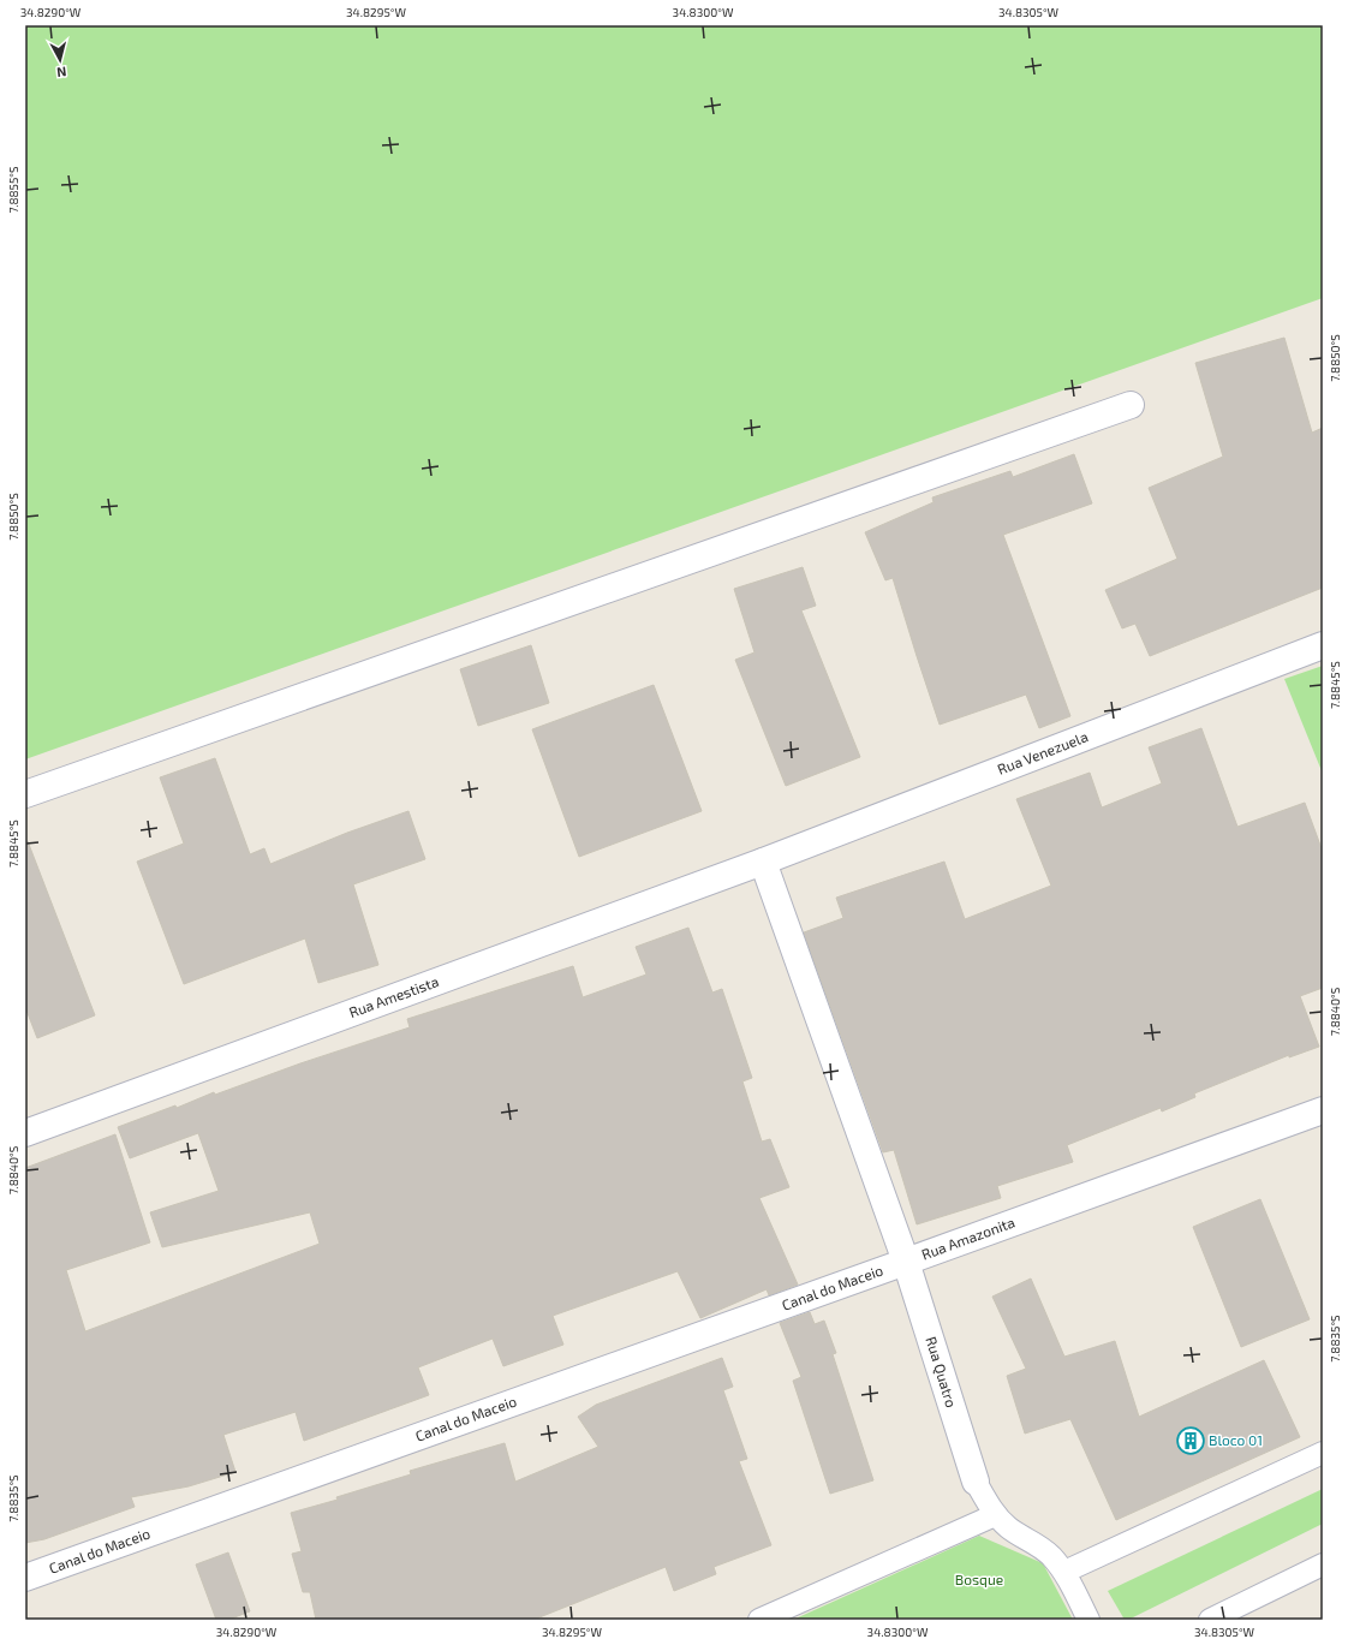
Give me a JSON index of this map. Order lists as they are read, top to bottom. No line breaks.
{"streets":{"street":["Rua Venezuela","Rua Amestista","Rua Amazonita","Canal do Maceio","Rua Quatro"]},"crossings":[["Rua Venezuela","Rua Amestista"],["Rua Venezuela","Rua Amazonita"],["Rua Amestista","Rua Amazonita"],["Rua Amazonita","Canal do Maceio"],["Rua Amazonita","Rua Quatro"],["Canal do Maceio","Rua Quatro"]],"parks":["Bosque"],"places":{"building":["Bloco 01"]},"north":"bottom","coordinates":["34.8290°W","34.8295°W","34.8300°W","34.8305°W","7.8855°S","7.8850°S","7.8845°S","7.8840°S","7.8835°S"]}
